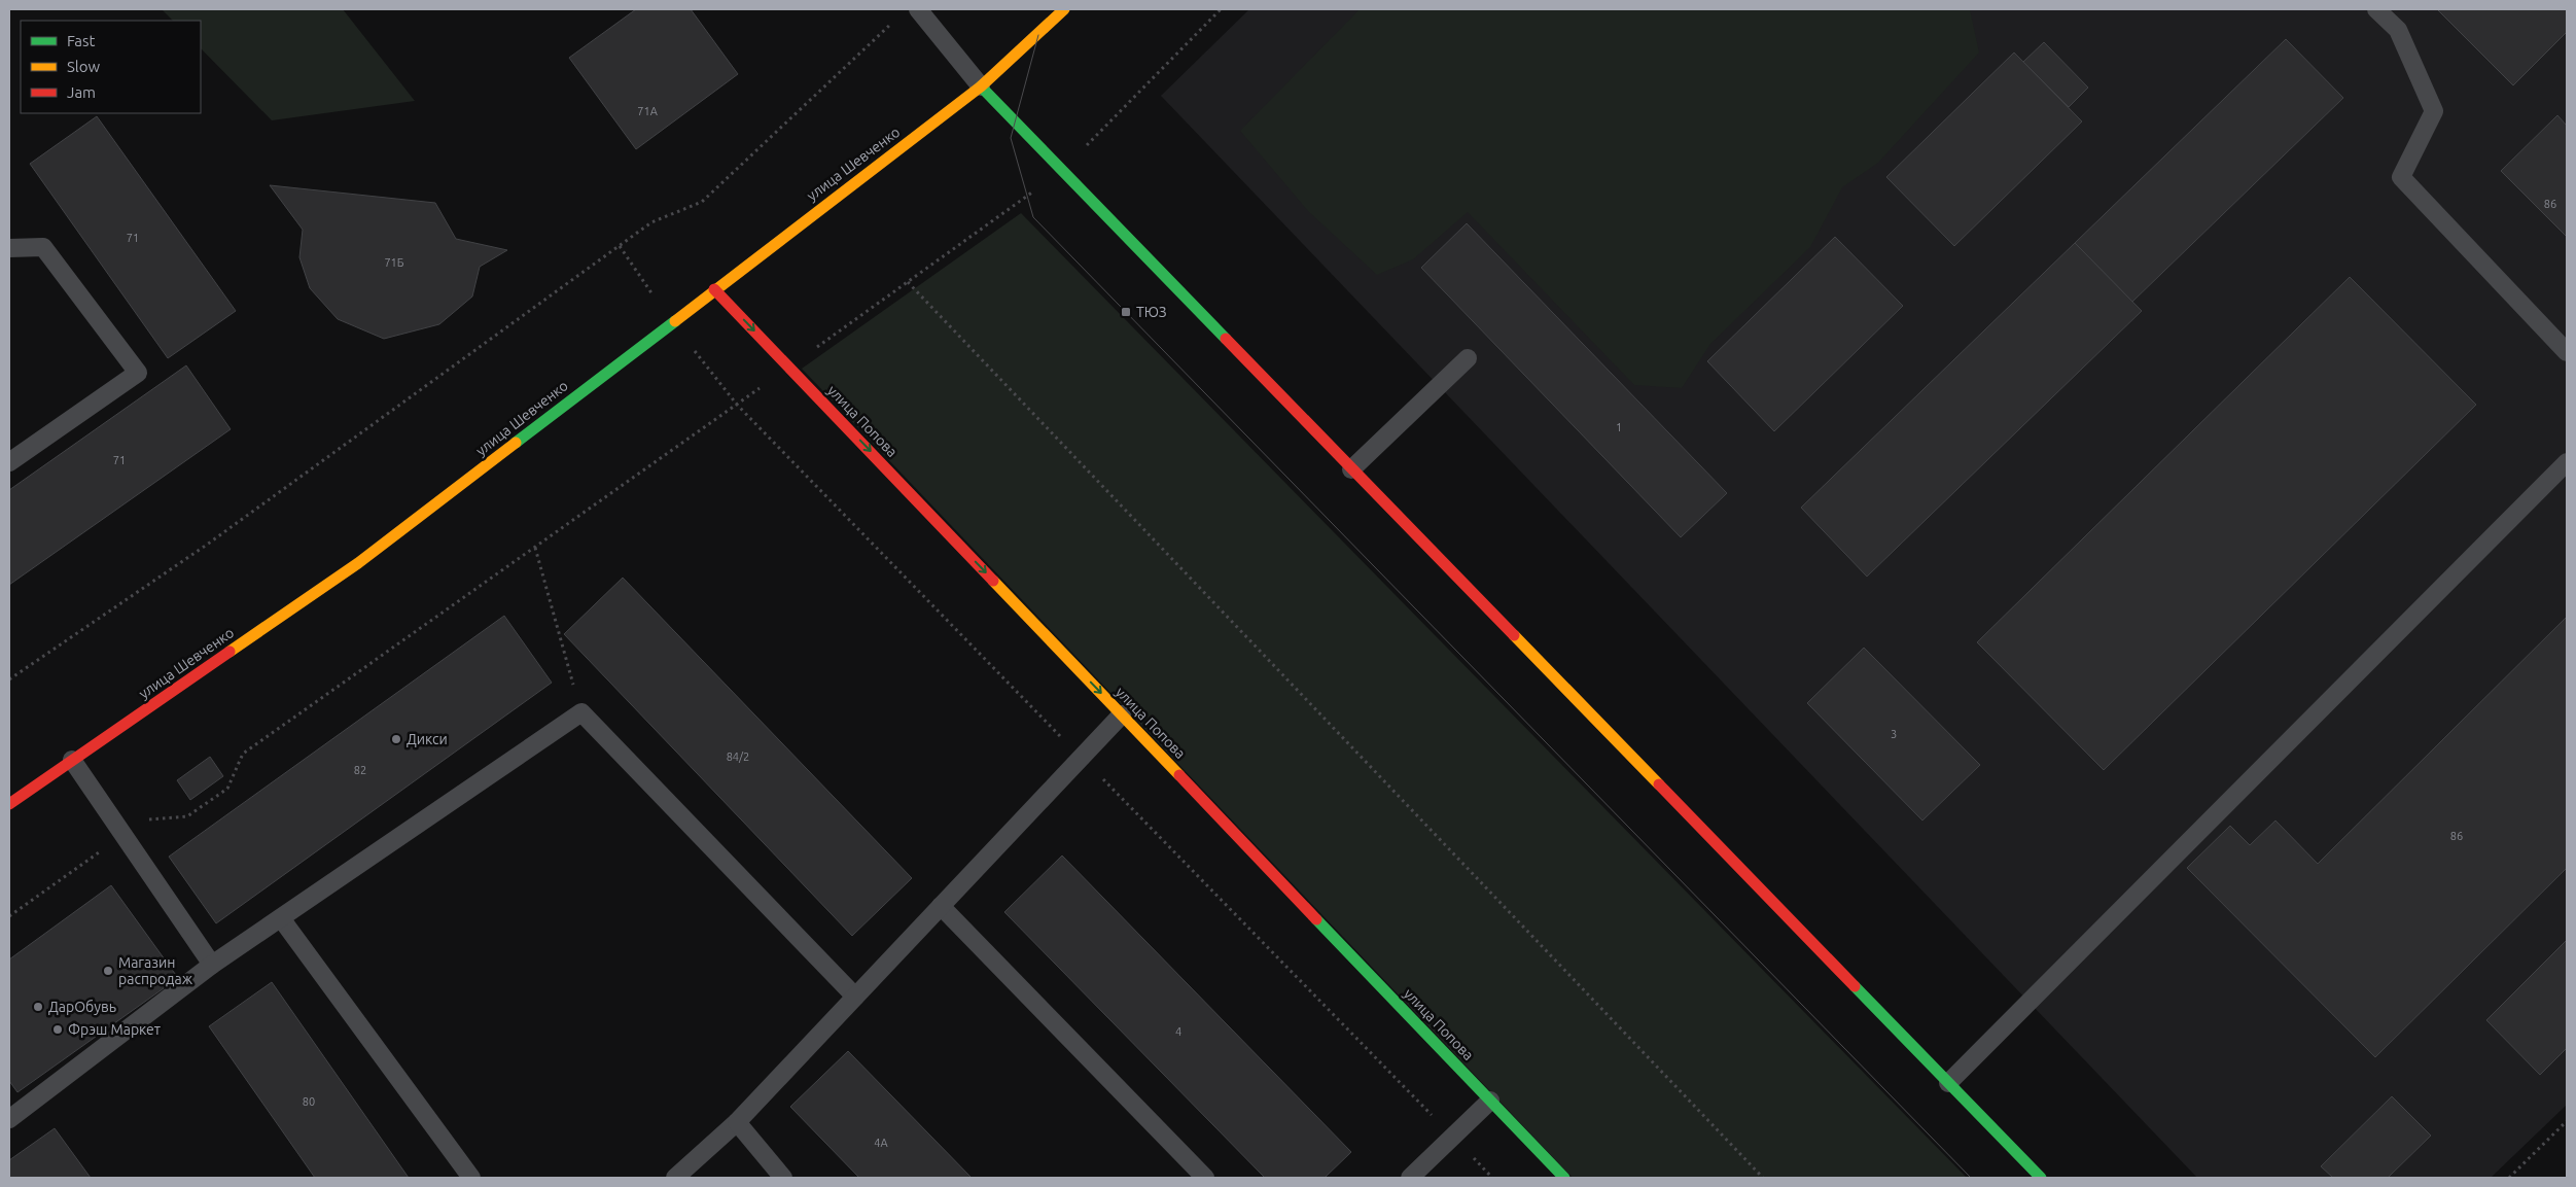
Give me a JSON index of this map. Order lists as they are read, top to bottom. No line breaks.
{"streets":{"street":["улица Шевченко","улица Попова"]},"crossings":[["улица Шевченко","улица Попова"]],"one_way":["улица Попова"],"places":{"transit":["ТЮЗ"],"other":["Дикси","Магазин распродаж","ДарОбувь","Фрэш Маркет"]},"house_numbers":["71А","86","71","71Б","1","71","3","84/2","82","86","4","80","4А"],"legend":["Fast","Slow","Jam"]}
